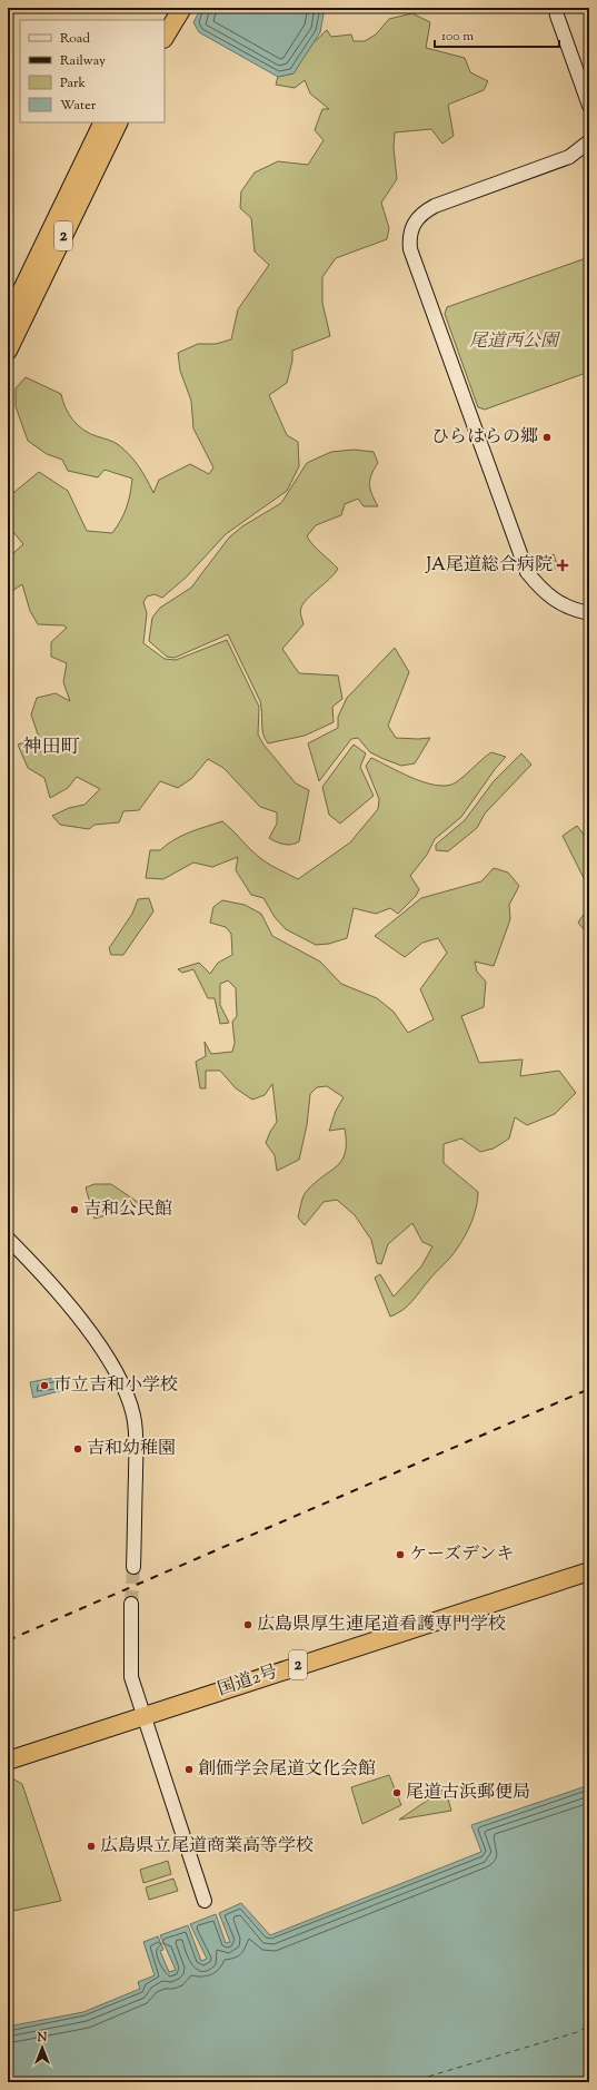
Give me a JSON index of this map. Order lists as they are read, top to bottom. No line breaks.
{"streets":{"highway":["2","国道2号"]},"districts":["神田町"],"parks":["尾道西公園"],"places":{"other":["ひらはらの郷","吉和公民館","市立吉和小学校","吉和幼稚園","ケーズデンキ","広島県厚生連尾道看護専門学校","創価学会尾道文化会館","尾道古浜郵便局","広島県立尾道商業高等学校"],"health":["JA尾道総合病院"]},"legend":["Road","Railway","Park","Water"],"scale_bar":"100 m","north":"top"}
